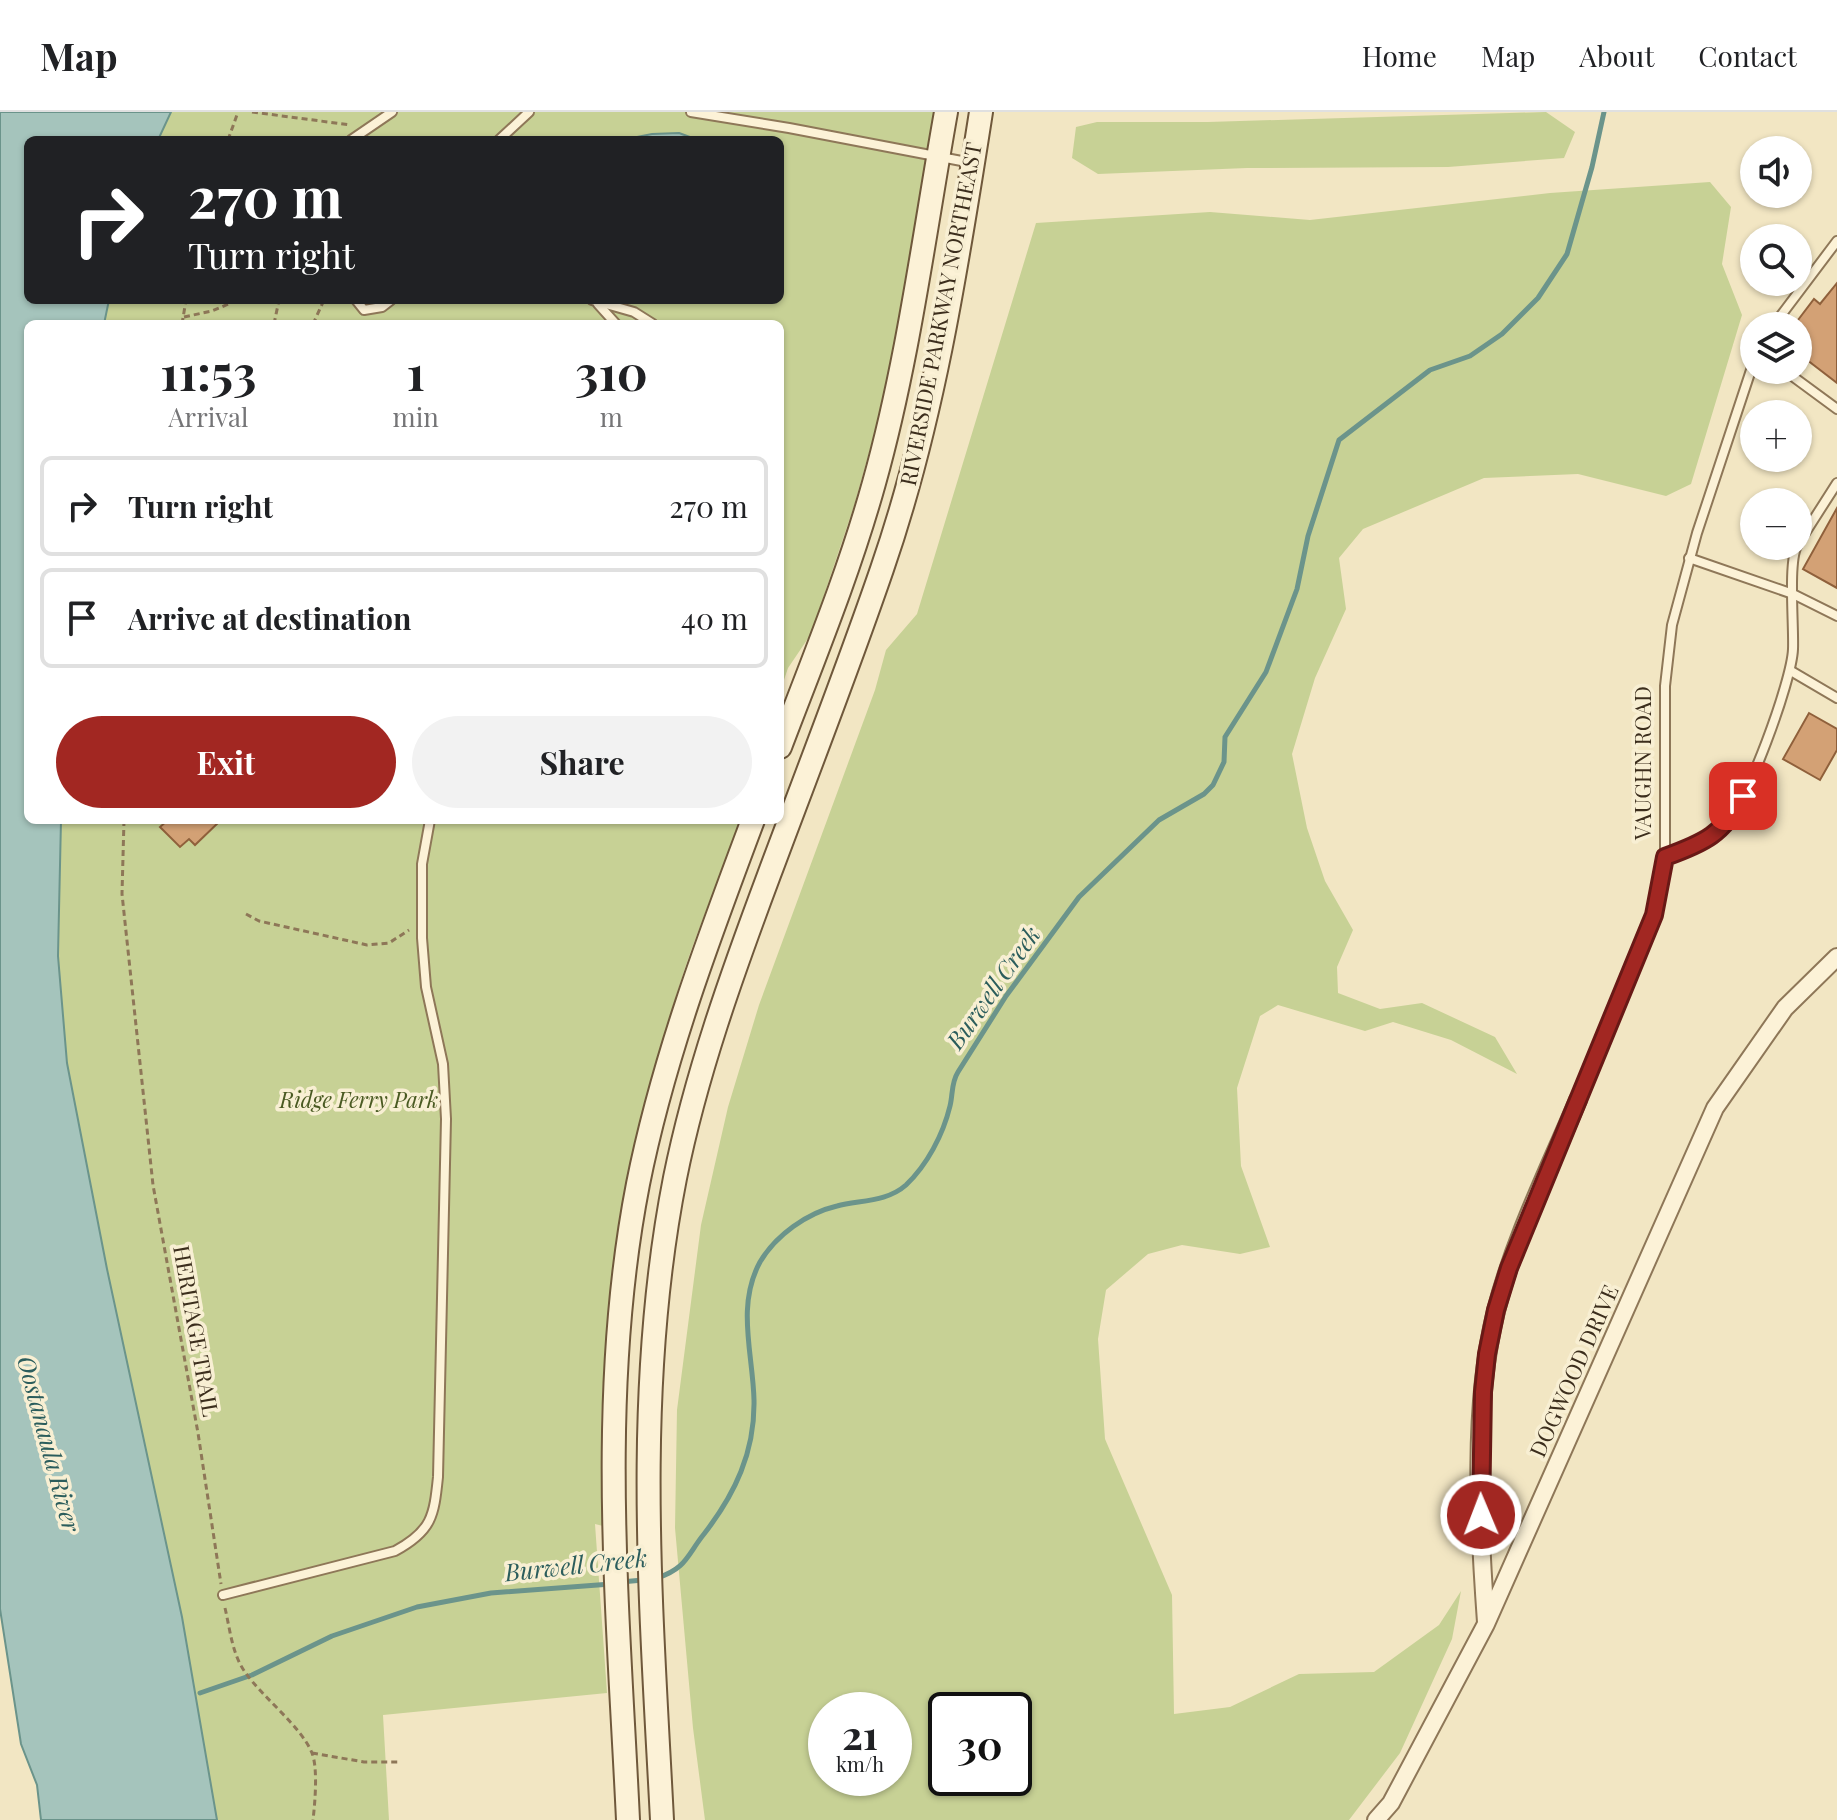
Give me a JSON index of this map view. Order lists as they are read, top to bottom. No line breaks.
{"streets":{"main road":["RIVERSIDE PARKWAY NORTHEAST"],"street":["VAUGHN ROAD","DOGWOOD DRIVE"],"path":["HERITAGE TRAIL"]},"crossings":[["VAUGHN ROAD","DOGWOOD DRIVE"]],"water":["Burwell Creek","Oostanaula River"],"parks":["Ridge Ferry Park"],"page":{"header":"Map","nav":["Home","Map","About","Contact"],"map_buttons":["+","−"],"turn":["270 m","Turn right"],"eta":["11:53","Arrival","1","min","310","m"],"list":[{"name":"Turn right","value":"270 m"},{"name":"Arrive at destination","value":"40 m"}],"buttons":["Exit","Share"],"speed":"21 km/h","limit":"30"}}
